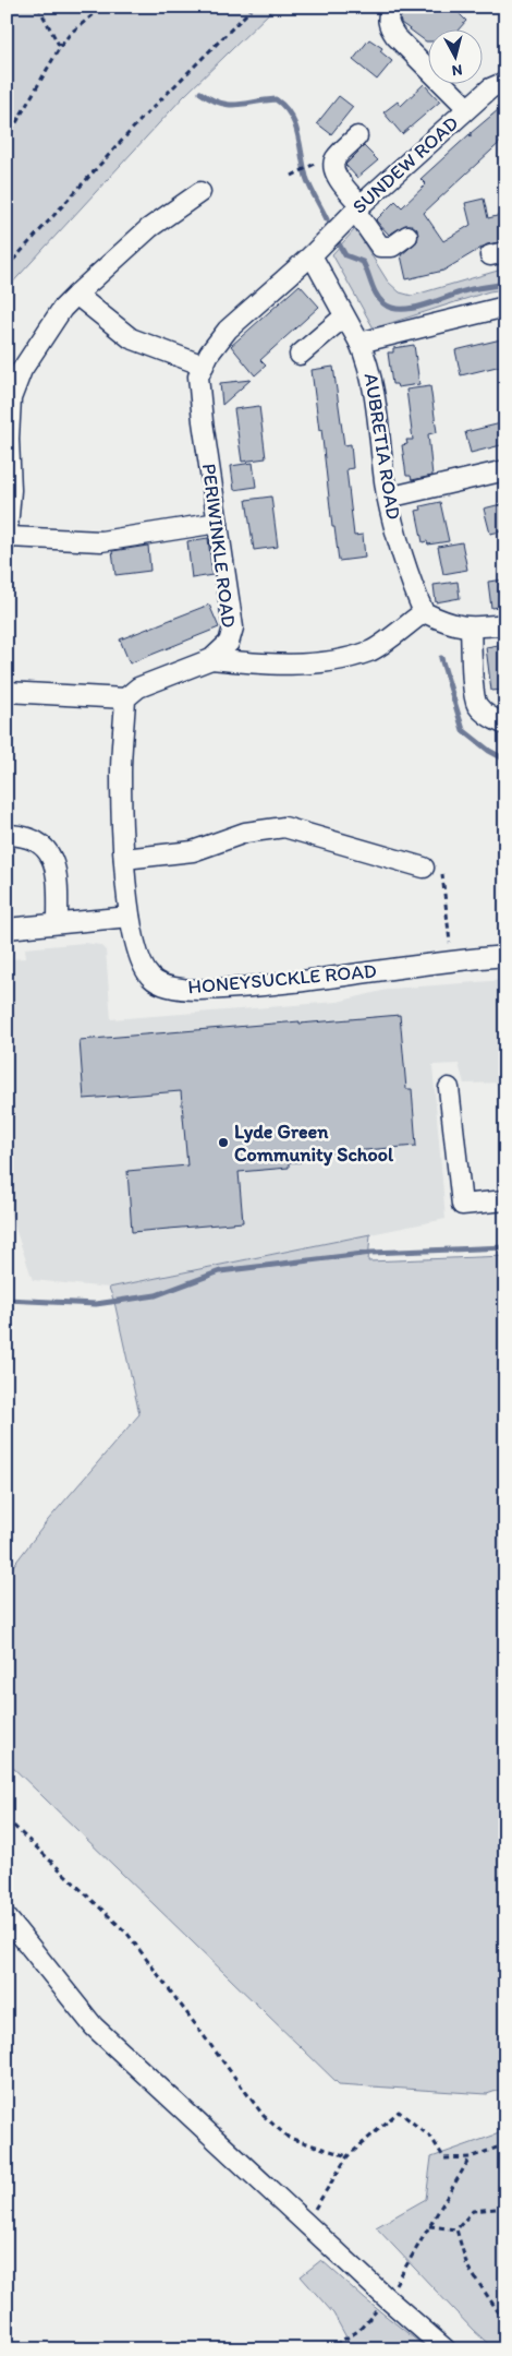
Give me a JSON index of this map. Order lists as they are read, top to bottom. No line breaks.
{"streets":{"street":["SUNDEW ROAD","AUBRETIA ROAD","PERIWINKLE ROAD","HONEYSUCKLE ROAD"]},"crossings":[["SUNDEW ROAD","AUBRETIA ROAD"],["SUNDEW ROAD","PERIWINKLE ROAD"],["AUBRETIA ROAD","PERIWINKLE ROAD"]],"places":["Lyde Green Community School"],"north":"bottom"}
